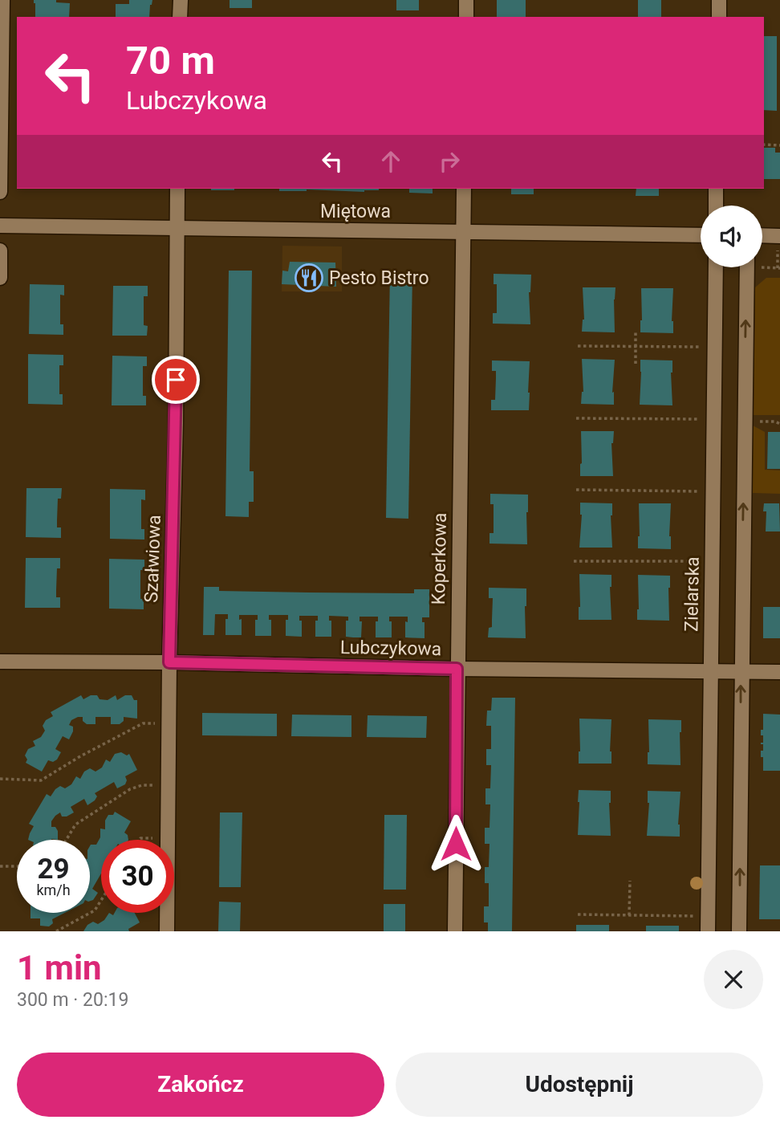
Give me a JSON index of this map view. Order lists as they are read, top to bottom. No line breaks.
{"streets":{"street":["Miętowa","Szałwiowa","Koperkowa","Zielarska","Lubczykowa"]},"crossings":[["Miętowa","Szałwiowa"],["Miętowa","Koperkowa"],["Szałwiowa","Lubczykowa"],["Koperkowa","Lubczykowa"],["Zielarska","Lubczykowa"]],"places":{"restaurant":["Pesto Bistro"]},"page":{"turn":["70 m","Lubczykowa"],"speed":"29 km/h","limit":"30","heading":["1 min","300 m · 20:19"],"buttons":["Zakończ","Udostępnij"]}}
